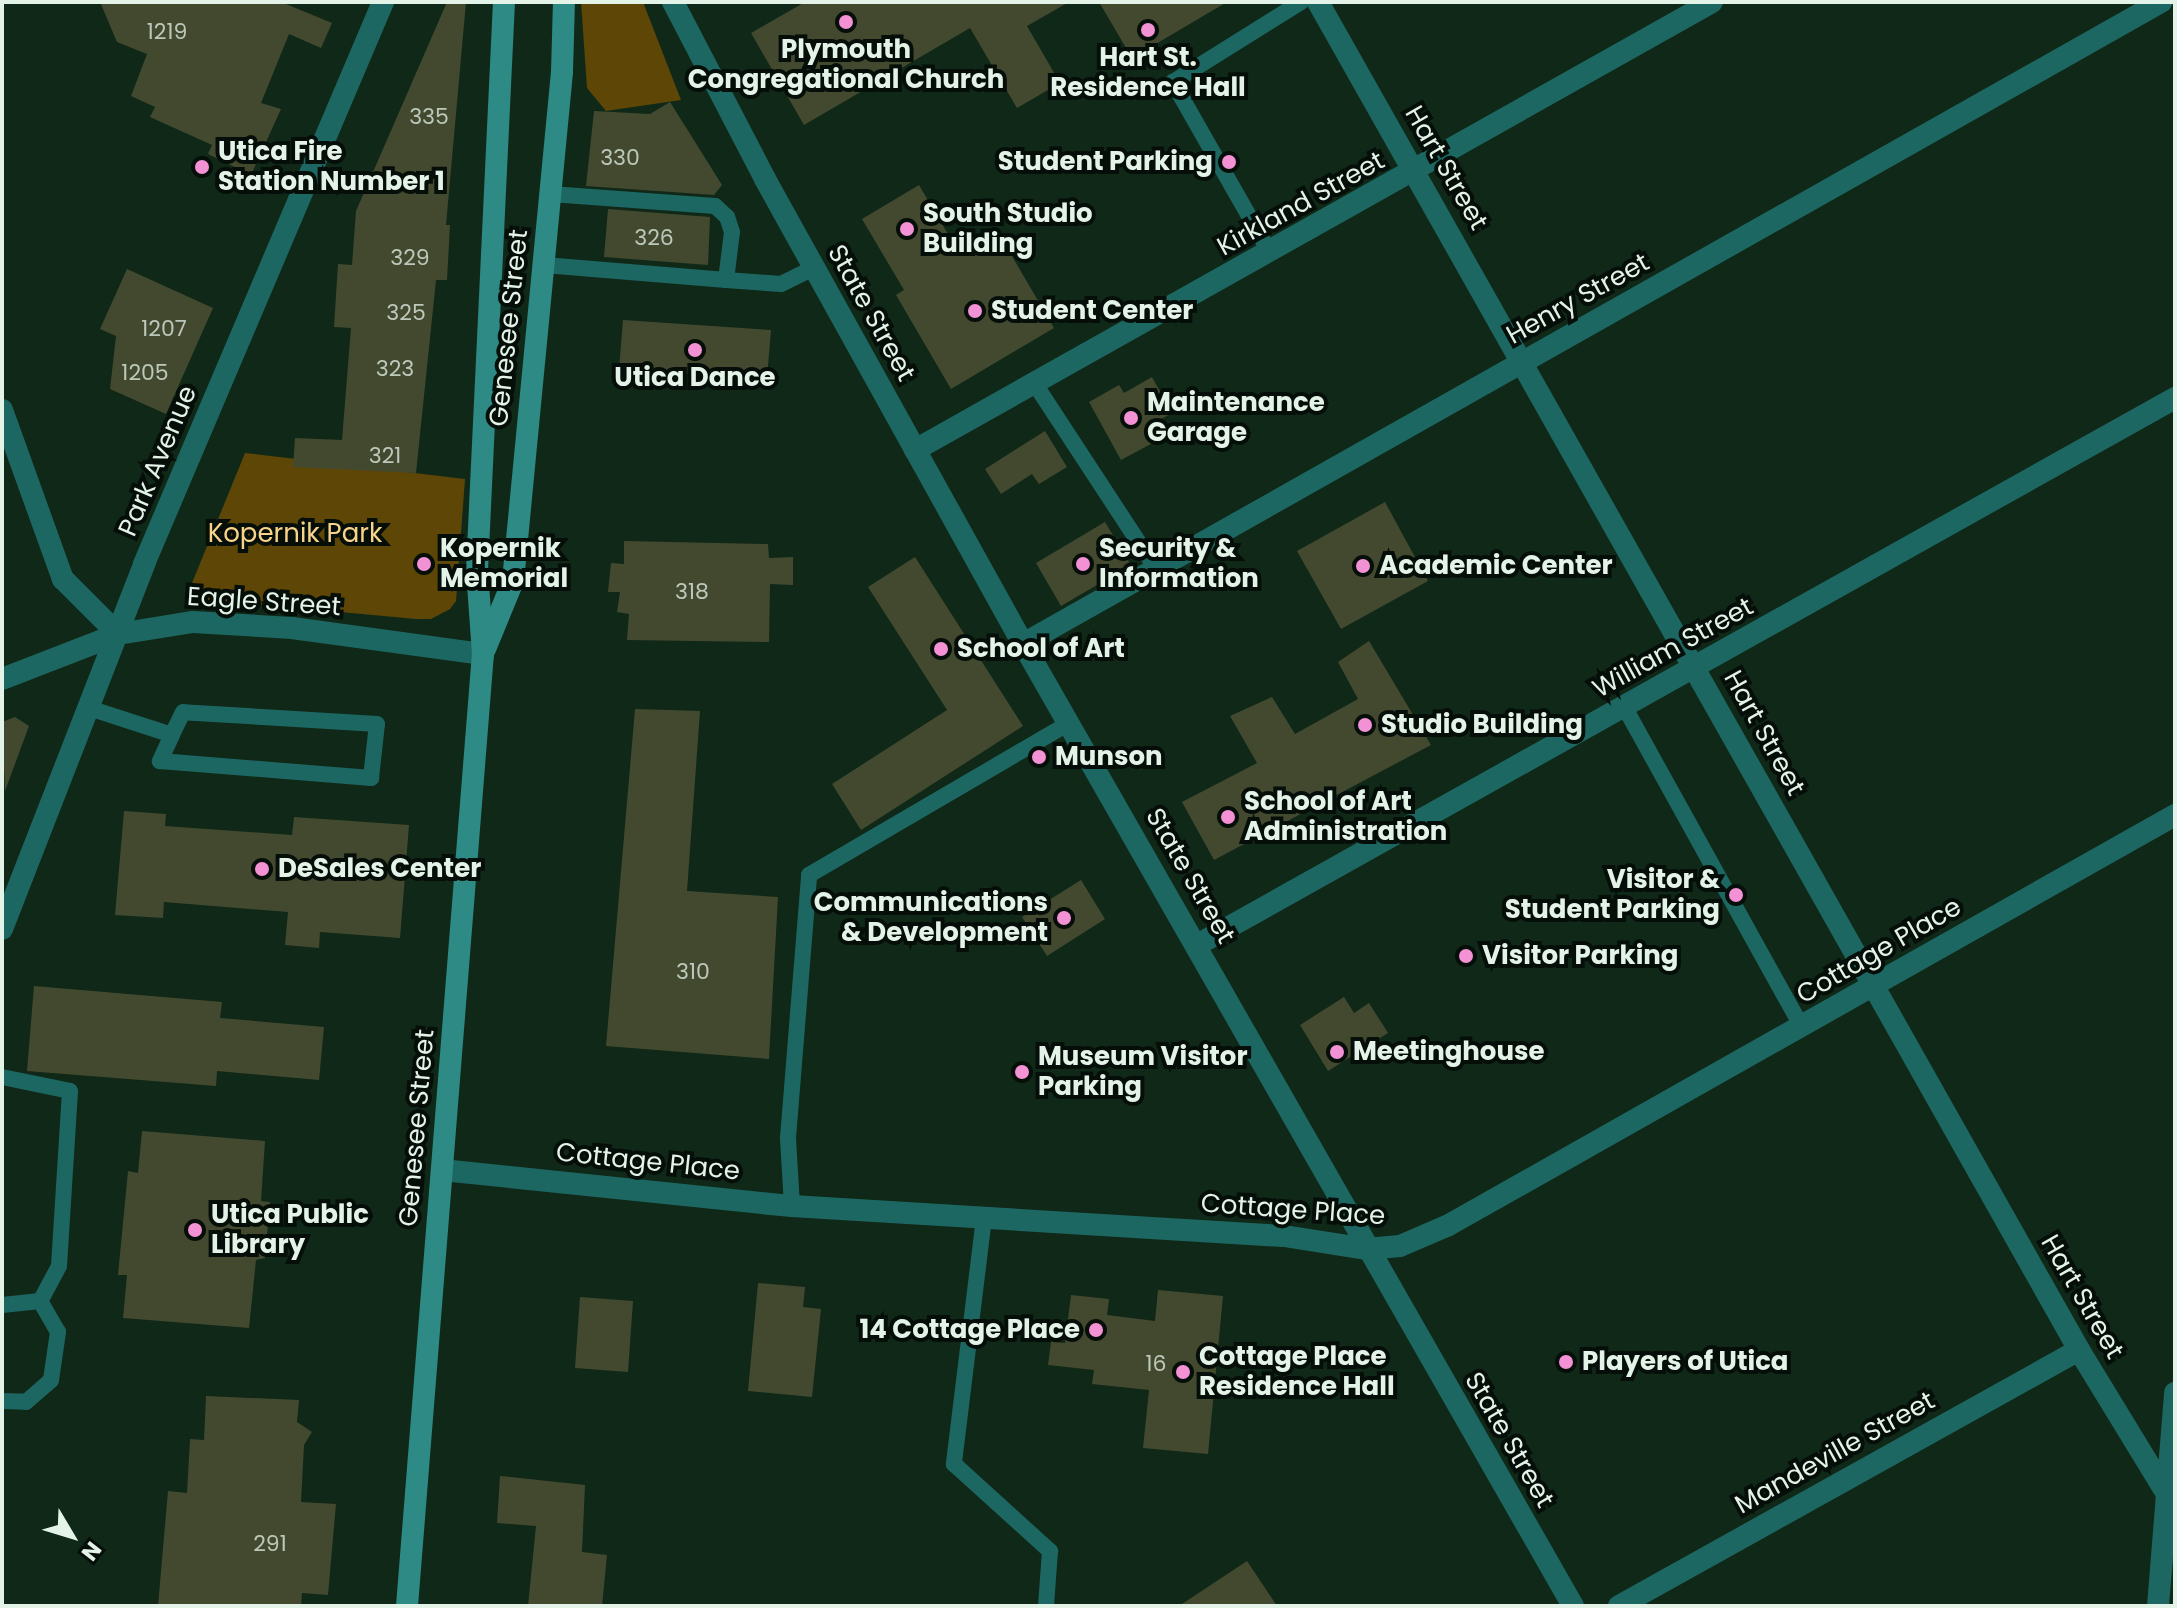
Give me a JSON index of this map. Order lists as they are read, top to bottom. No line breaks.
{"streets":{"main road":["Genesee Street"],"street":["Hart Street","Kirkland Street","Henry Street","State Street","Park Avenue","Eagle Street","William Street","Cottage Place","Mandeville Street"]},"crossings":[["Hart Street","Kirkland Street"],["Hart Street","Henry Street"],["Hart Street","William Street"],["Hart Street","Cottage Place"],["Hart Street","Mandeville Street"],["Kirkland Street","State Street"],["Henry Street","State Street"],["State Street","William Street"],["State Street","Cottage Place"],["Genesee Street","Eagle Street"],["Genesee Street","Cottage Place"],["Park Avenue","Eagle Street"]],"parks":["Kopernik Park"],"places":["Plymouth Congregational Church","Hart St. Residence Hall","Student Parking","Utica Fire Station Number 1","South Studio Building","Student Center","Utica Dance","Maintenance Garage","Kopernik Memorial","Security & Information","Academic Center","School of Art","Studio Building","Munson","School of Art Administration","DeSales Center","Visitor & Student Parking","Communications & Development","Visitor Parking","Meetinghouse","Museum Visitor Parking","Utica Public Library","14 Cottage Place","Players of Utica","Cottage Place Residence Hall"],"house_numbers":["1219","335","330","326","329","325","1207","323","1205","321","318","310","16","291"],"north":"bottom right"}
